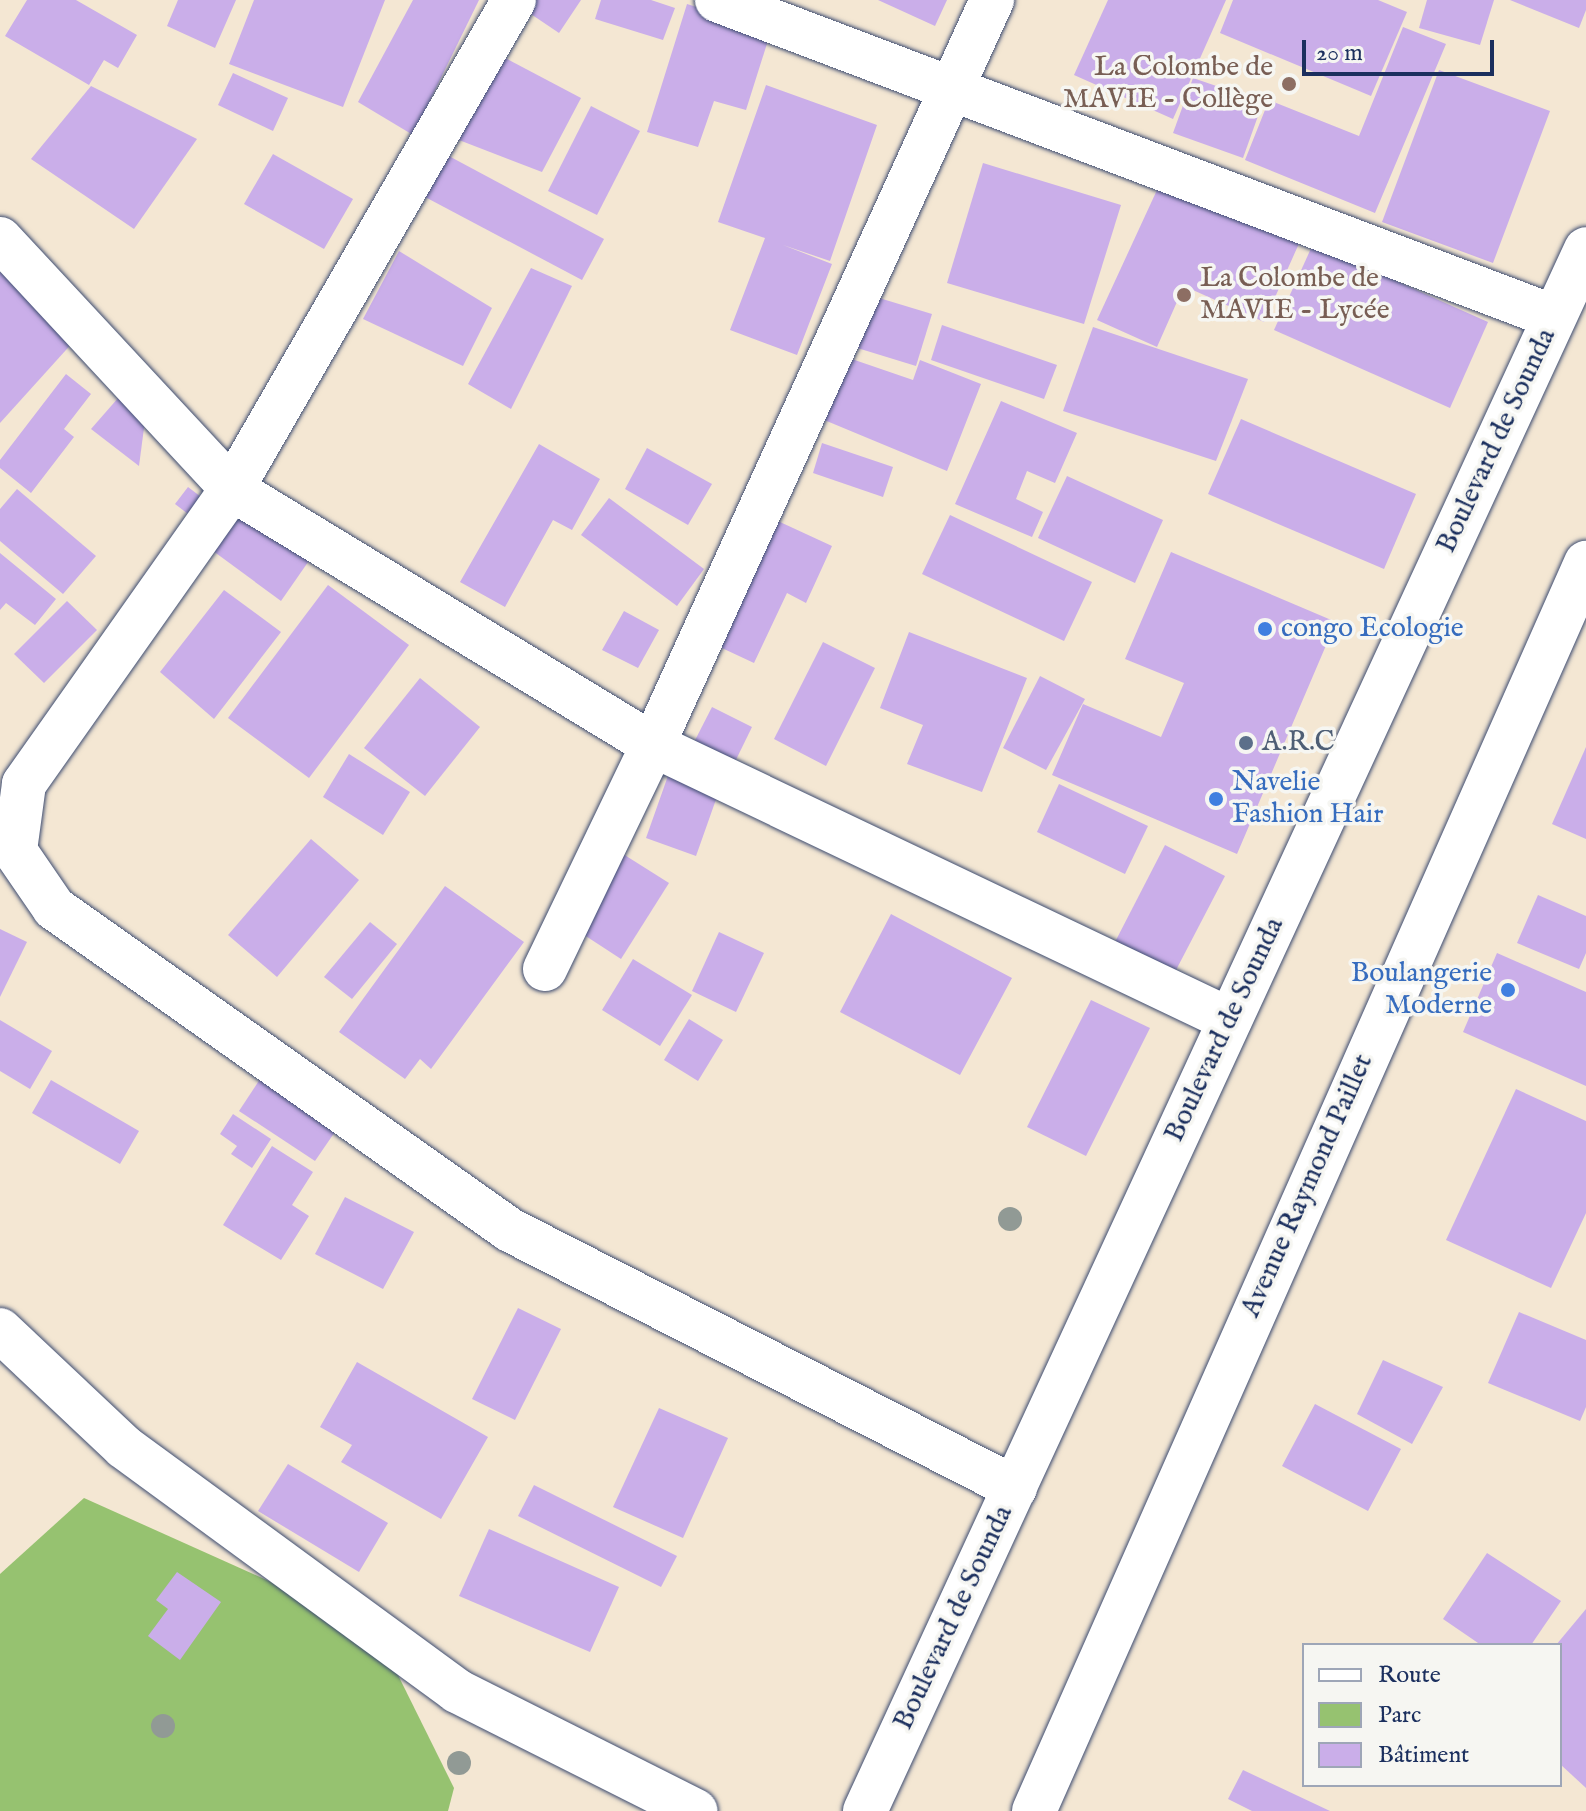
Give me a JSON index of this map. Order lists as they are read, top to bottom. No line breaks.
{"streets":{"street":["Boulevard de Sounda","Avenue Raymond Paillet"]},"places":["La Colombe de MAVIE - Collège","La Colombe de MAVIE - Lycée","congo Ecologie","A.R.C","Navelie Fashion Hair","Boulangerie Moderne"],"legend":["Route","Parc","Bâtiment"],"scale_bar":"20 m"}
